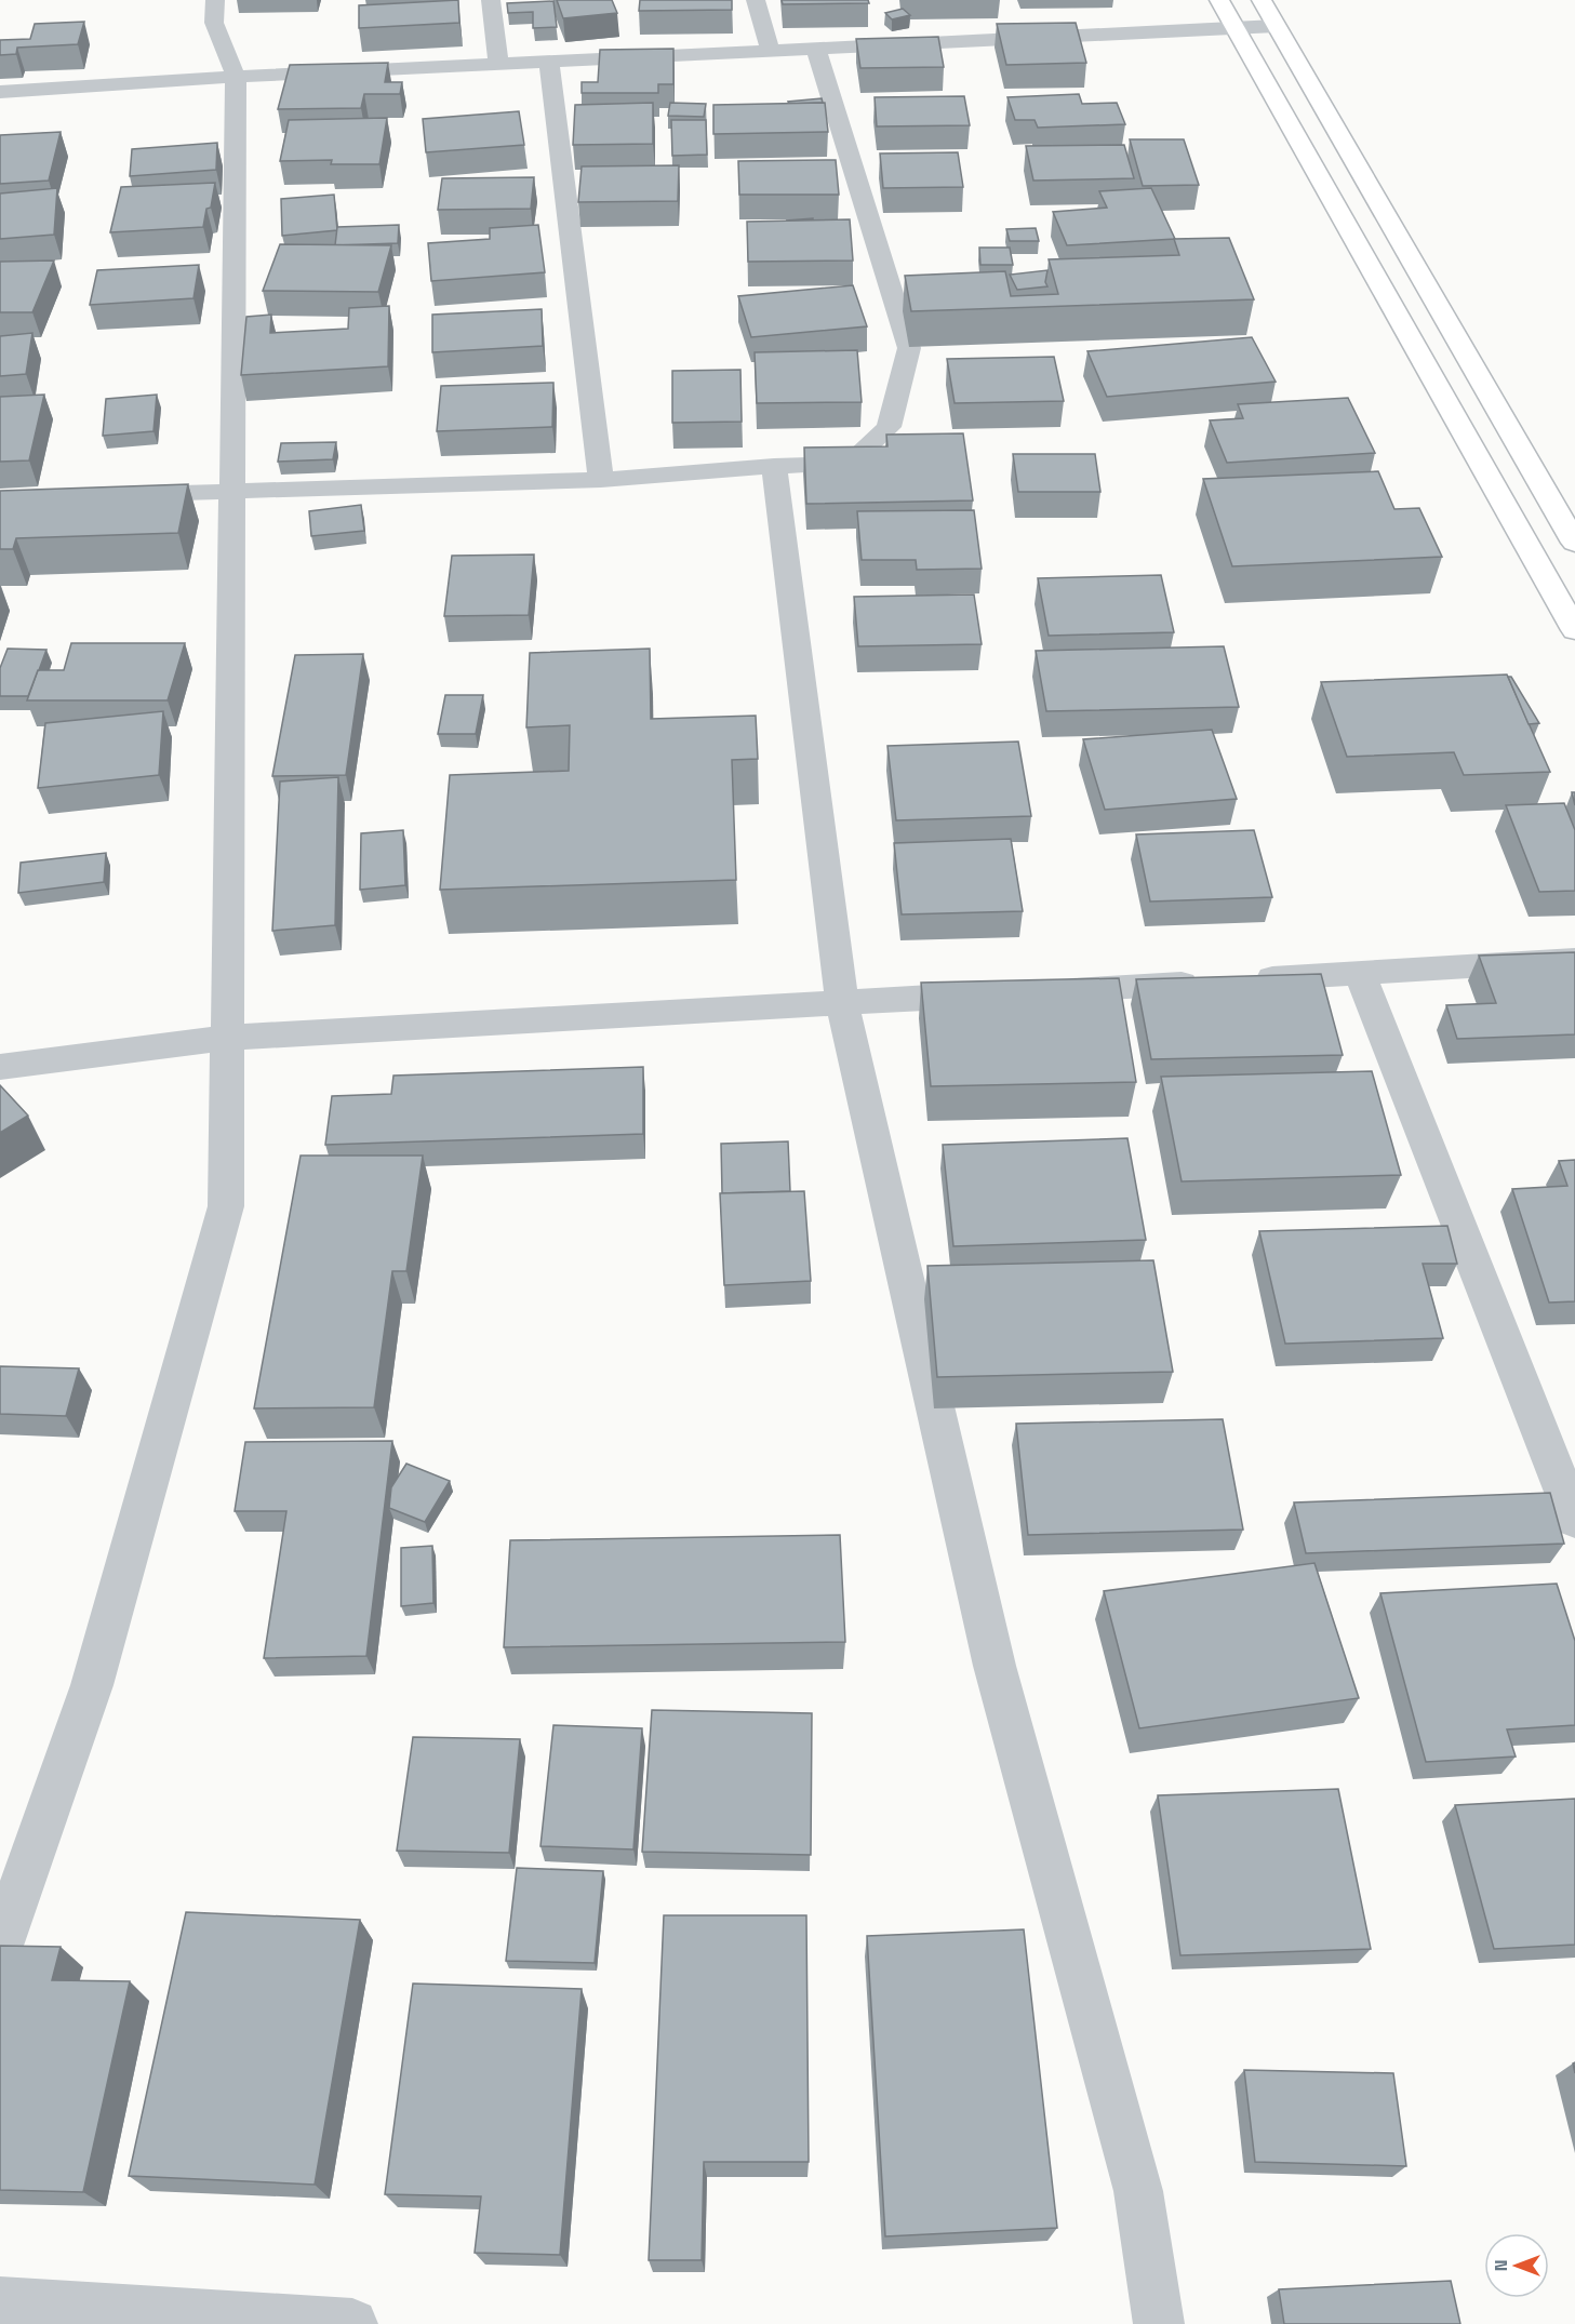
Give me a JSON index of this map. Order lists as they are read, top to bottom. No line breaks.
{"north":"left"}
